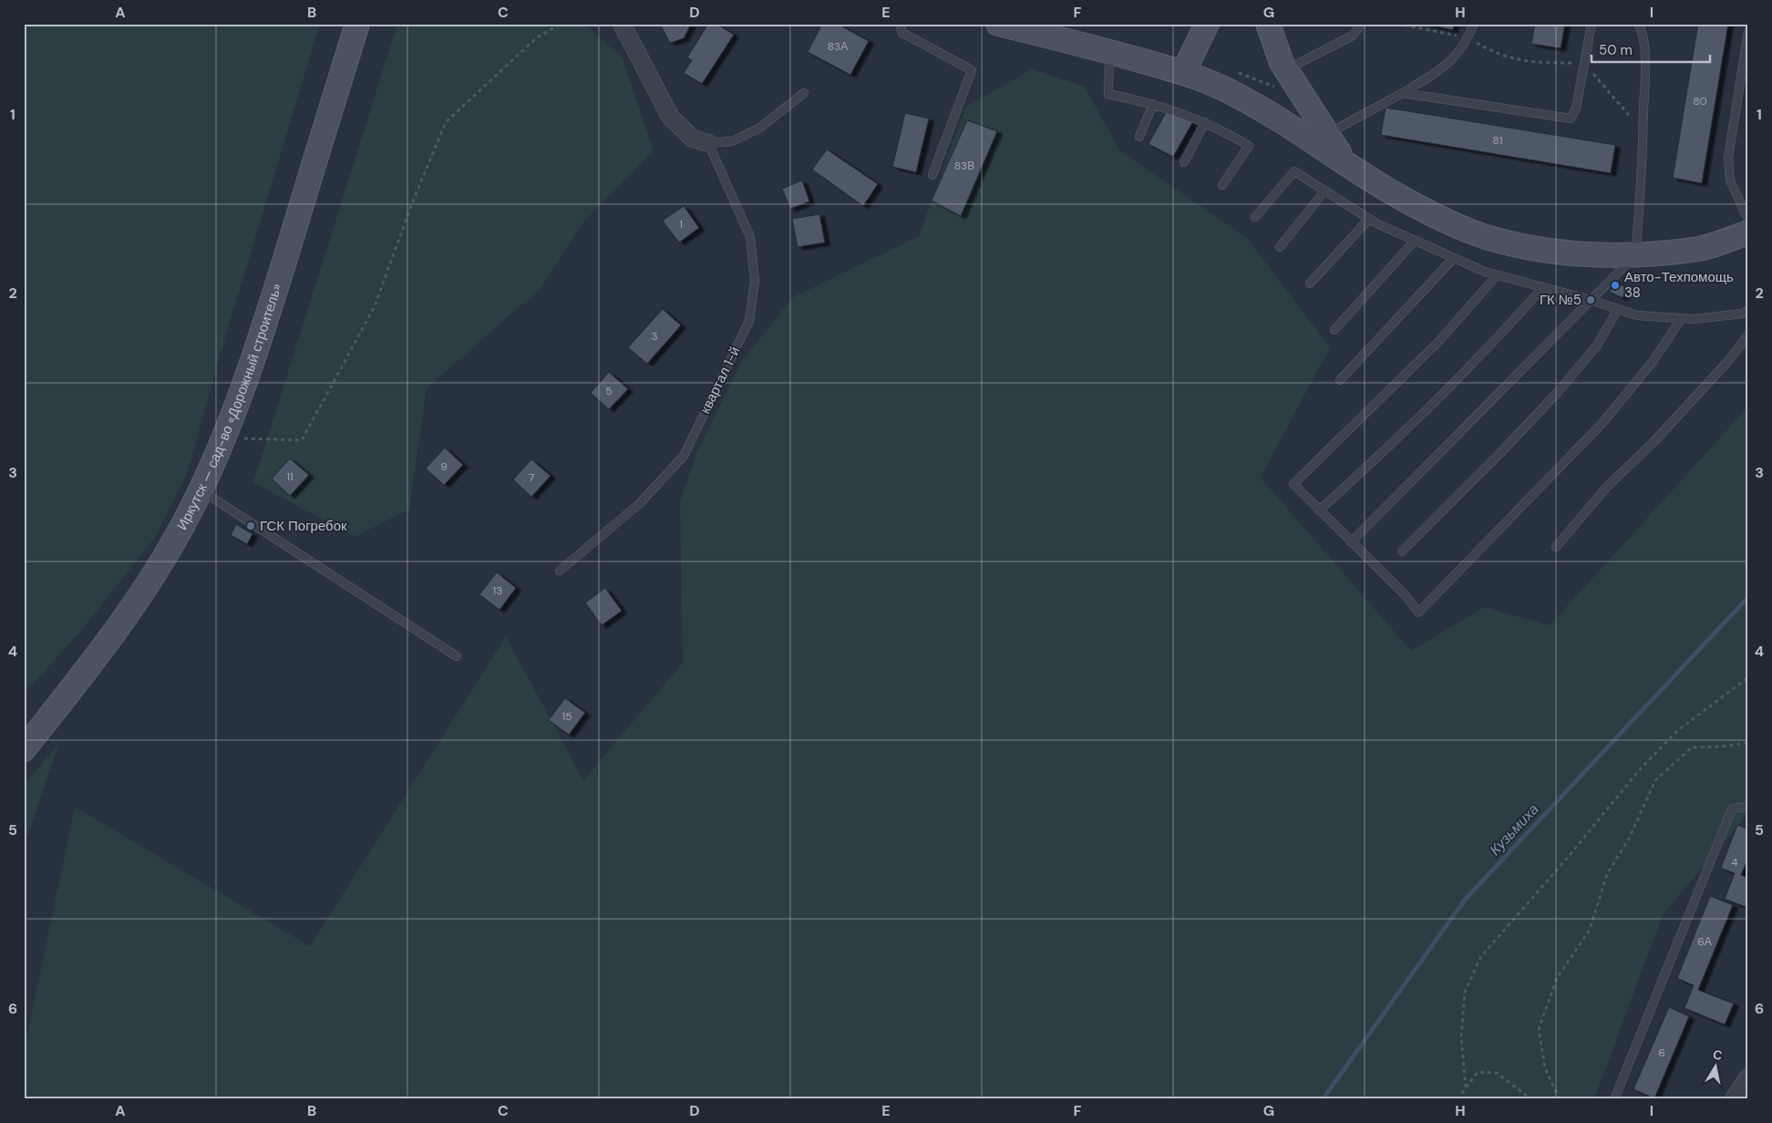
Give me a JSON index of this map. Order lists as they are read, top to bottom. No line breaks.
{"streets":{"street":["Иркутск — сад-во «Дорожный строитель»"],"lane":["квартал 1-й"]},"water":["Кузьмиха"],"places":["Авто-Техпомощь 38","ГК №5","ГСК Погребок"],"house_numbers":["83А","80","81","83В","1","3","5","9","11","7","13","15","4","6А","6"],"scale_bar":"50 m","north":"top","grid":{"columns":["A","B","C","D","E","F","G","H","I"],"rows":["1","2","3","4","5","6"]}}
